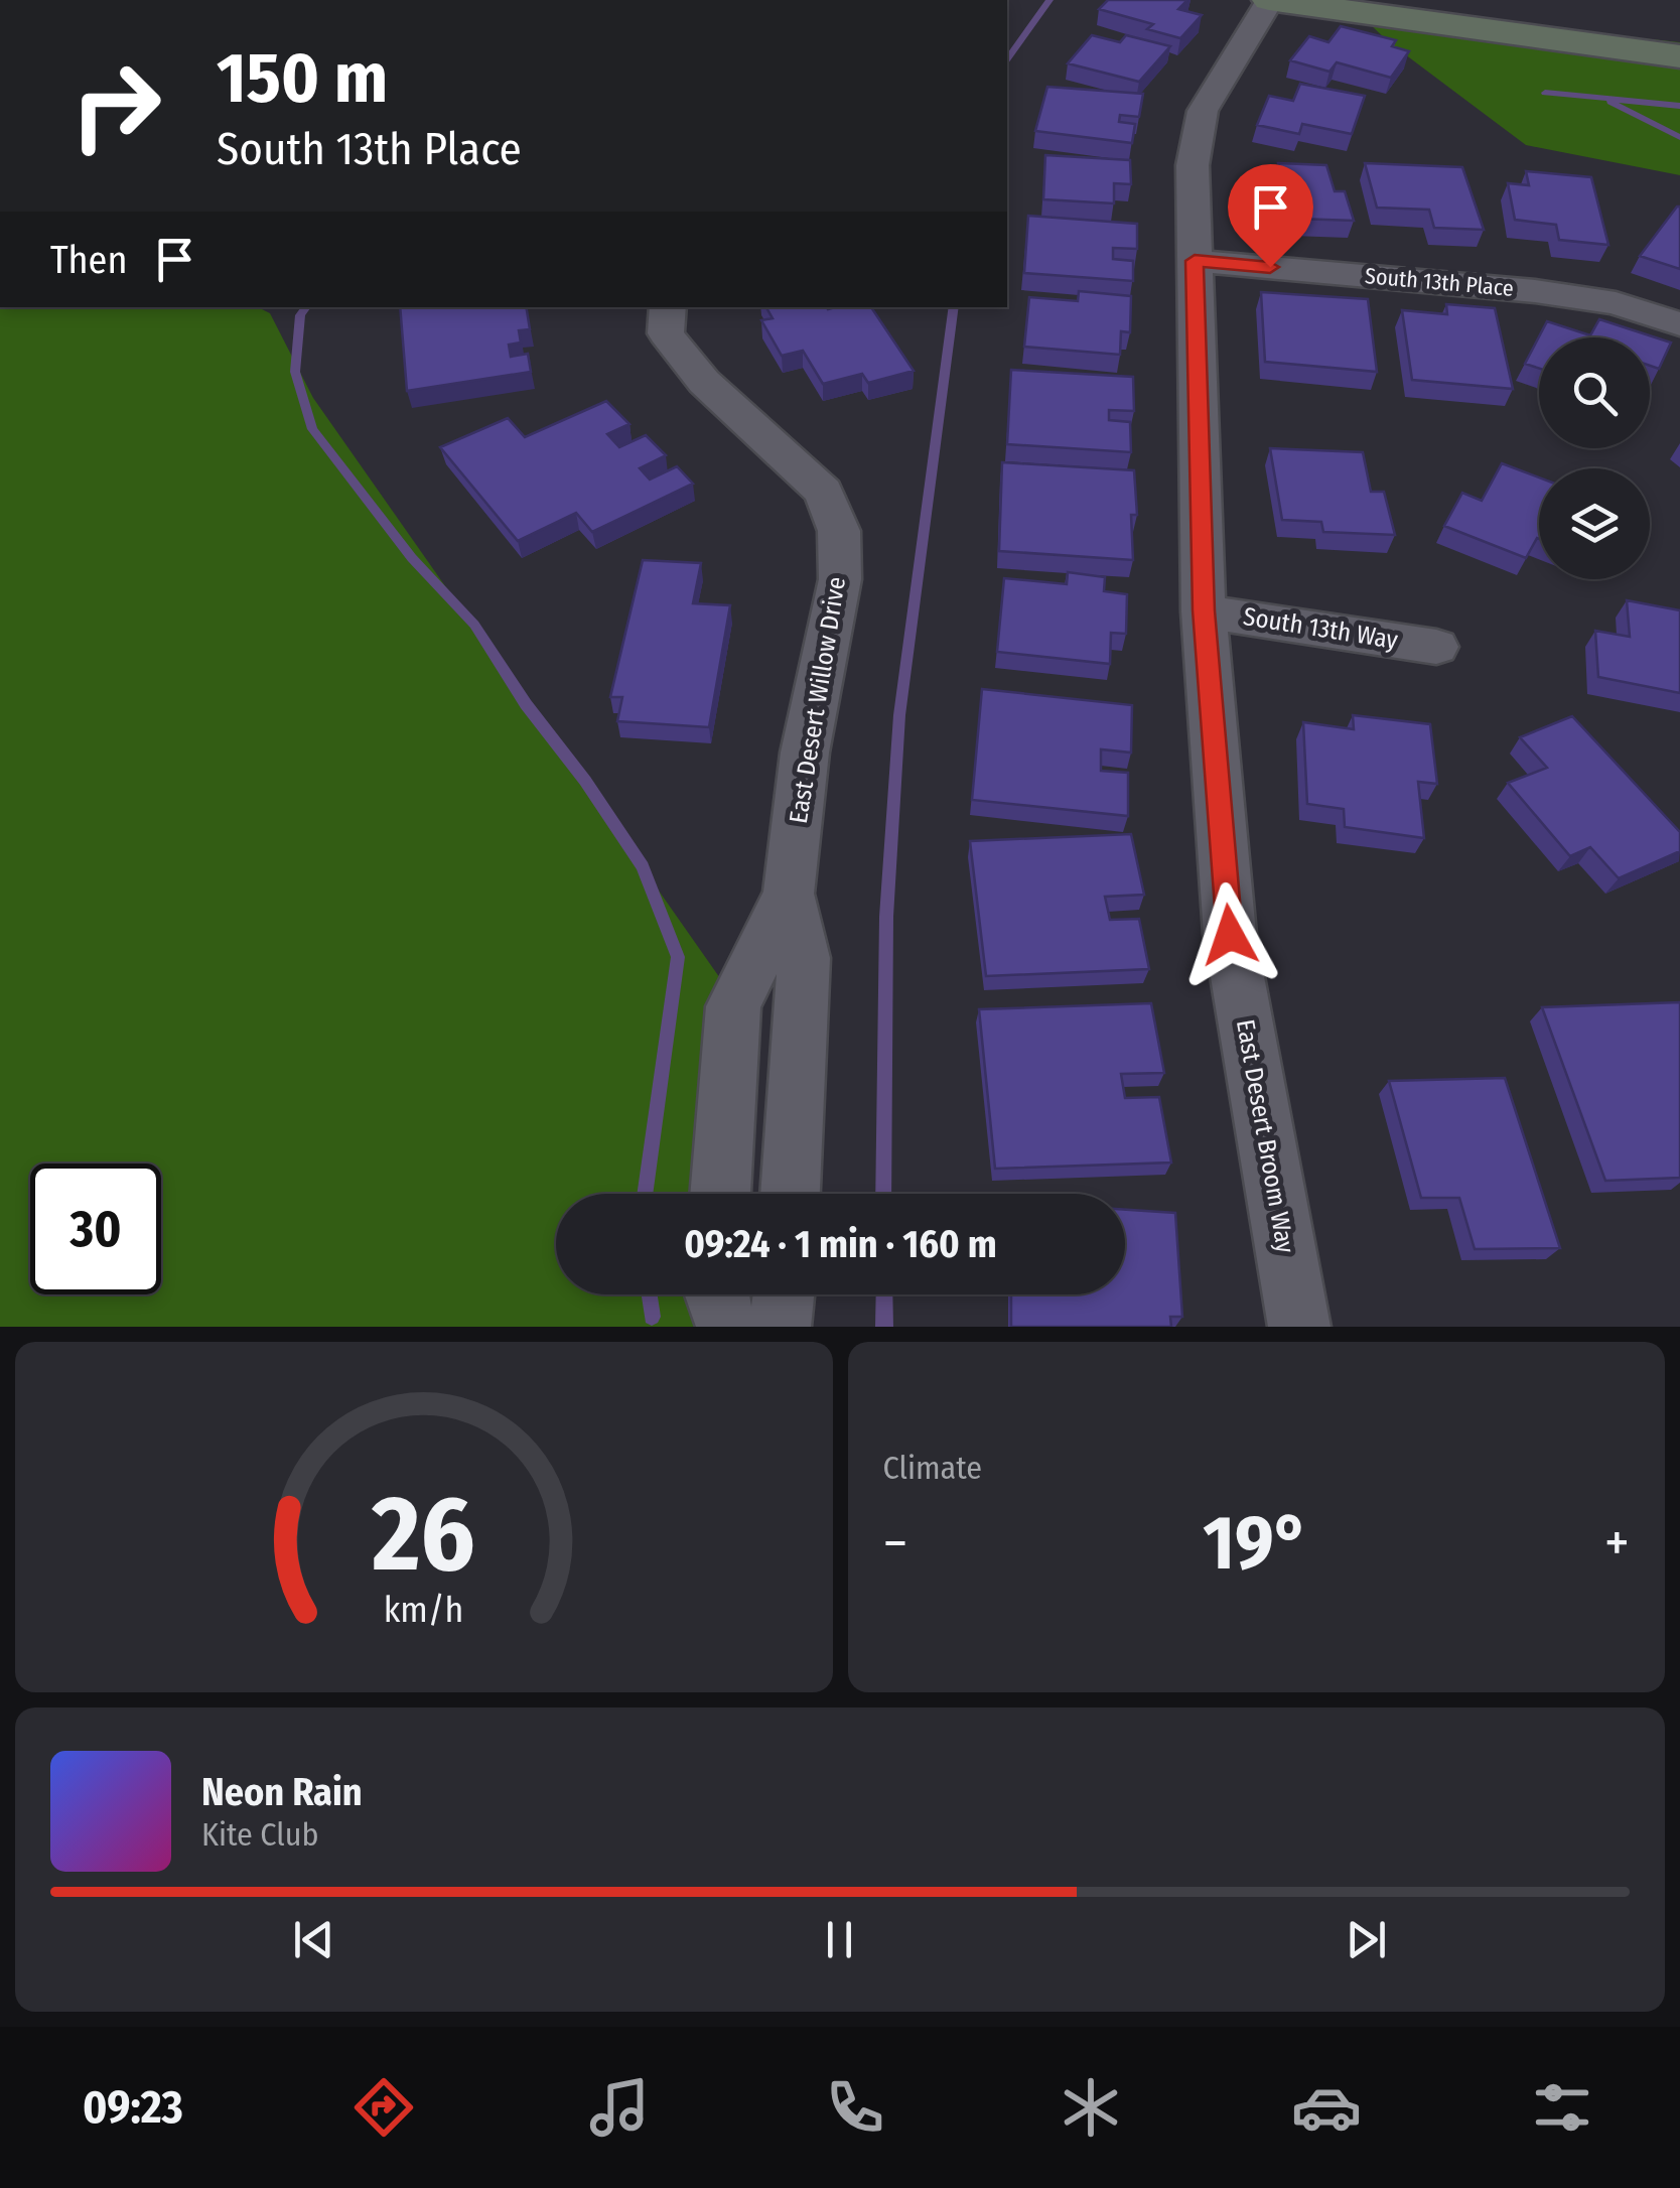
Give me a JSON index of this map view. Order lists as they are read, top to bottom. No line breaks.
{"streets":{"street":["South 13th Place","South 13th Way","East Desert Willow Drive","East Desert Broom Way"]},"crossings":[["South 13th Place","East Desert Broom Way"],["South 13th Way","East Desert Broom Way"]],"page":{"turn":["150 m","South 13th Place"],"then":"Then","limit":"30","trip":"09:24 · 1 min · 160 m","tile":"Climate","heat":["−","19°","+"],"song":["Neon Rain","Kite Club"],"tabs":"09:23","gauge":["26","km/h"]}}
